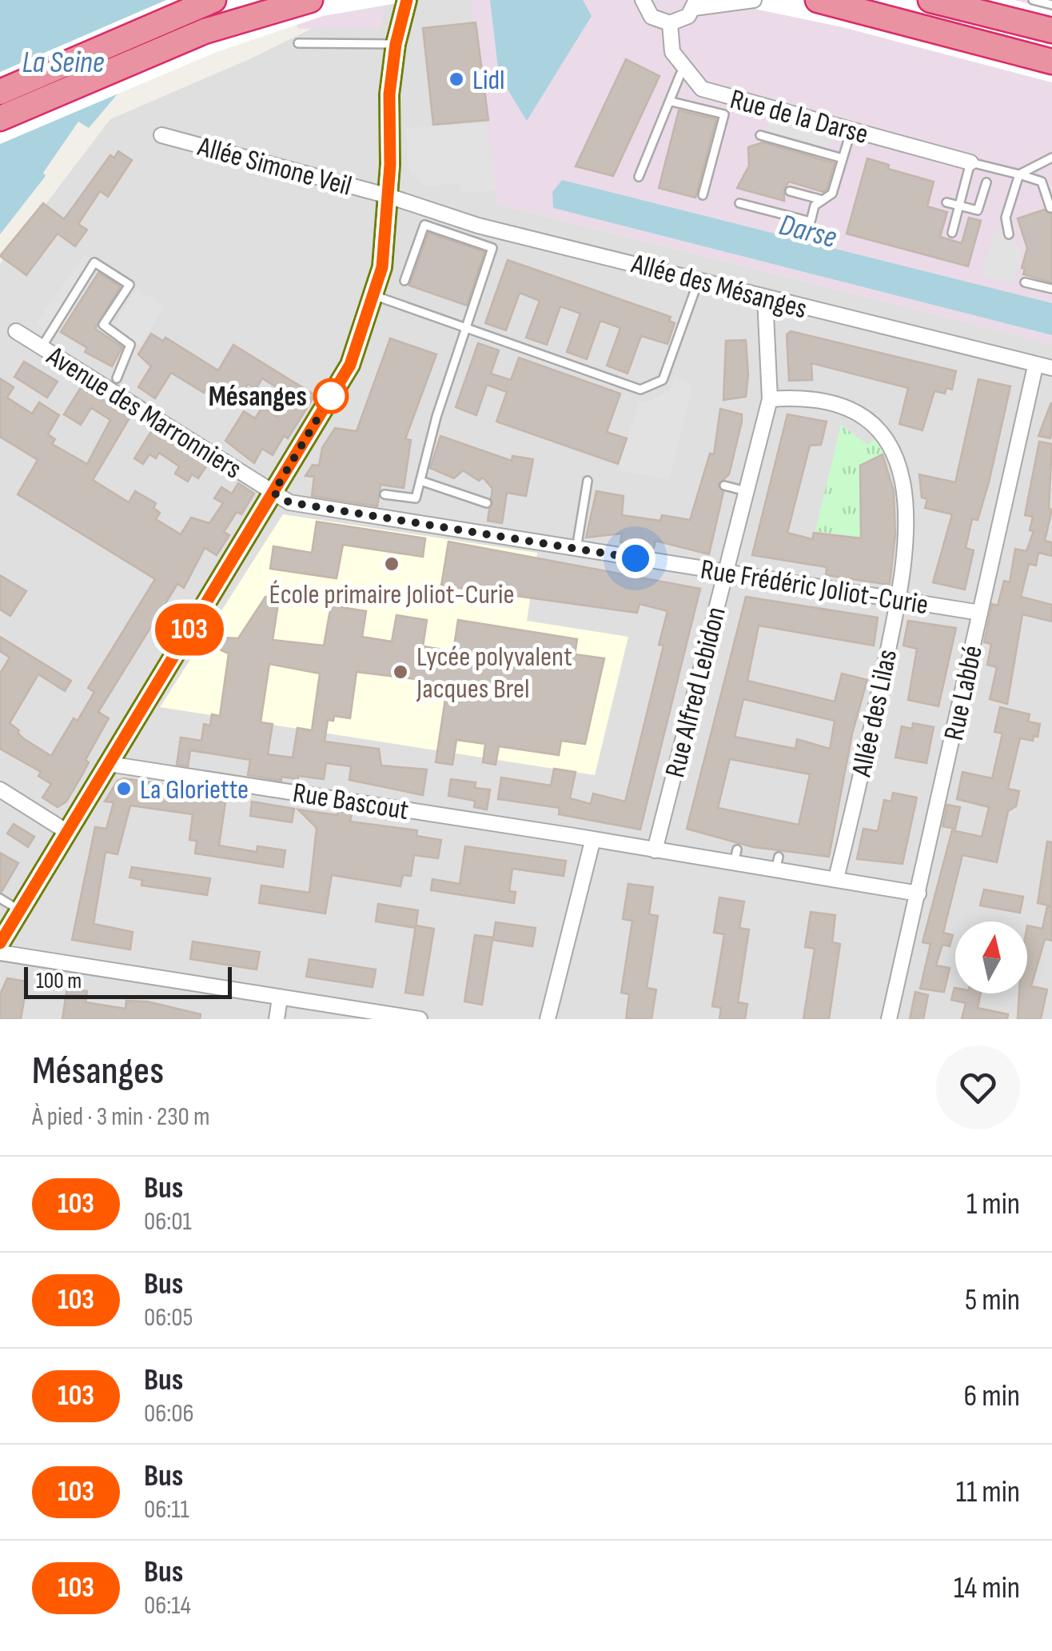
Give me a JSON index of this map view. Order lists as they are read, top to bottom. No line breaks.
{"streets":{"street":["Rue de la Darse","Allée Simone Veil","Allée des Mésanges","Avenue des Marronniers","Rue Frédéric Joliot-Curie","Rue Alfred Lebidon","Rue Labbé","Allée des Lilas","Rue Bascout"]},"crossings":[["Allée Simone Veil","Allée des Mésanges"],["Allée des Mésanges","Rue Alfred Lebidon"],["Allée des Mésanges","Rue Labbé"],["Avenue des Marronniers","Rue Frédéric Joliot-Curie"],["Rue Frédéric Joliot-Curie","Rue Alfred Lebidon"],["Rue Frédéric Joliot-Curie","Rue Labbé"],["Rue Frédéric Joliot-Curie","Allée des Lilas"],["Rue Alfred Lebidon","Allée des Lilas"],["Rue Alfred Lebidon","Rue Bascout"],["Rue Labbé","Rue Bascout"],["Allée des Lilas","Rue Bascout"]],"water":["La Seine","Darse"],"places":["Lidl","Mésanges","École primaire Joliot-Curie","Lycée polyvalent Jacques Brel","La Gloriette"],"lines":["bus line 103"],"scale_bar":"100 m","north":"top","page":{"on_map":"103","scale":"100 m","heading":["Mésanges","À pied · 3 min · 230 m"],"list":[{"mark":"103","name":"Bus","note":"06:01","value":"1 min"},{"mark":"103","name":"Bus","note":"06:05","value":"5 min"},{"mark":"103","name":"Bus","note":"06:06","value":"6 min"},{"mark":"103","name":"Bus","note":"06:11","value":"11 min"},{"mark":"103","name":"Bus","note":"06:14","value":"14 min"}]}}
